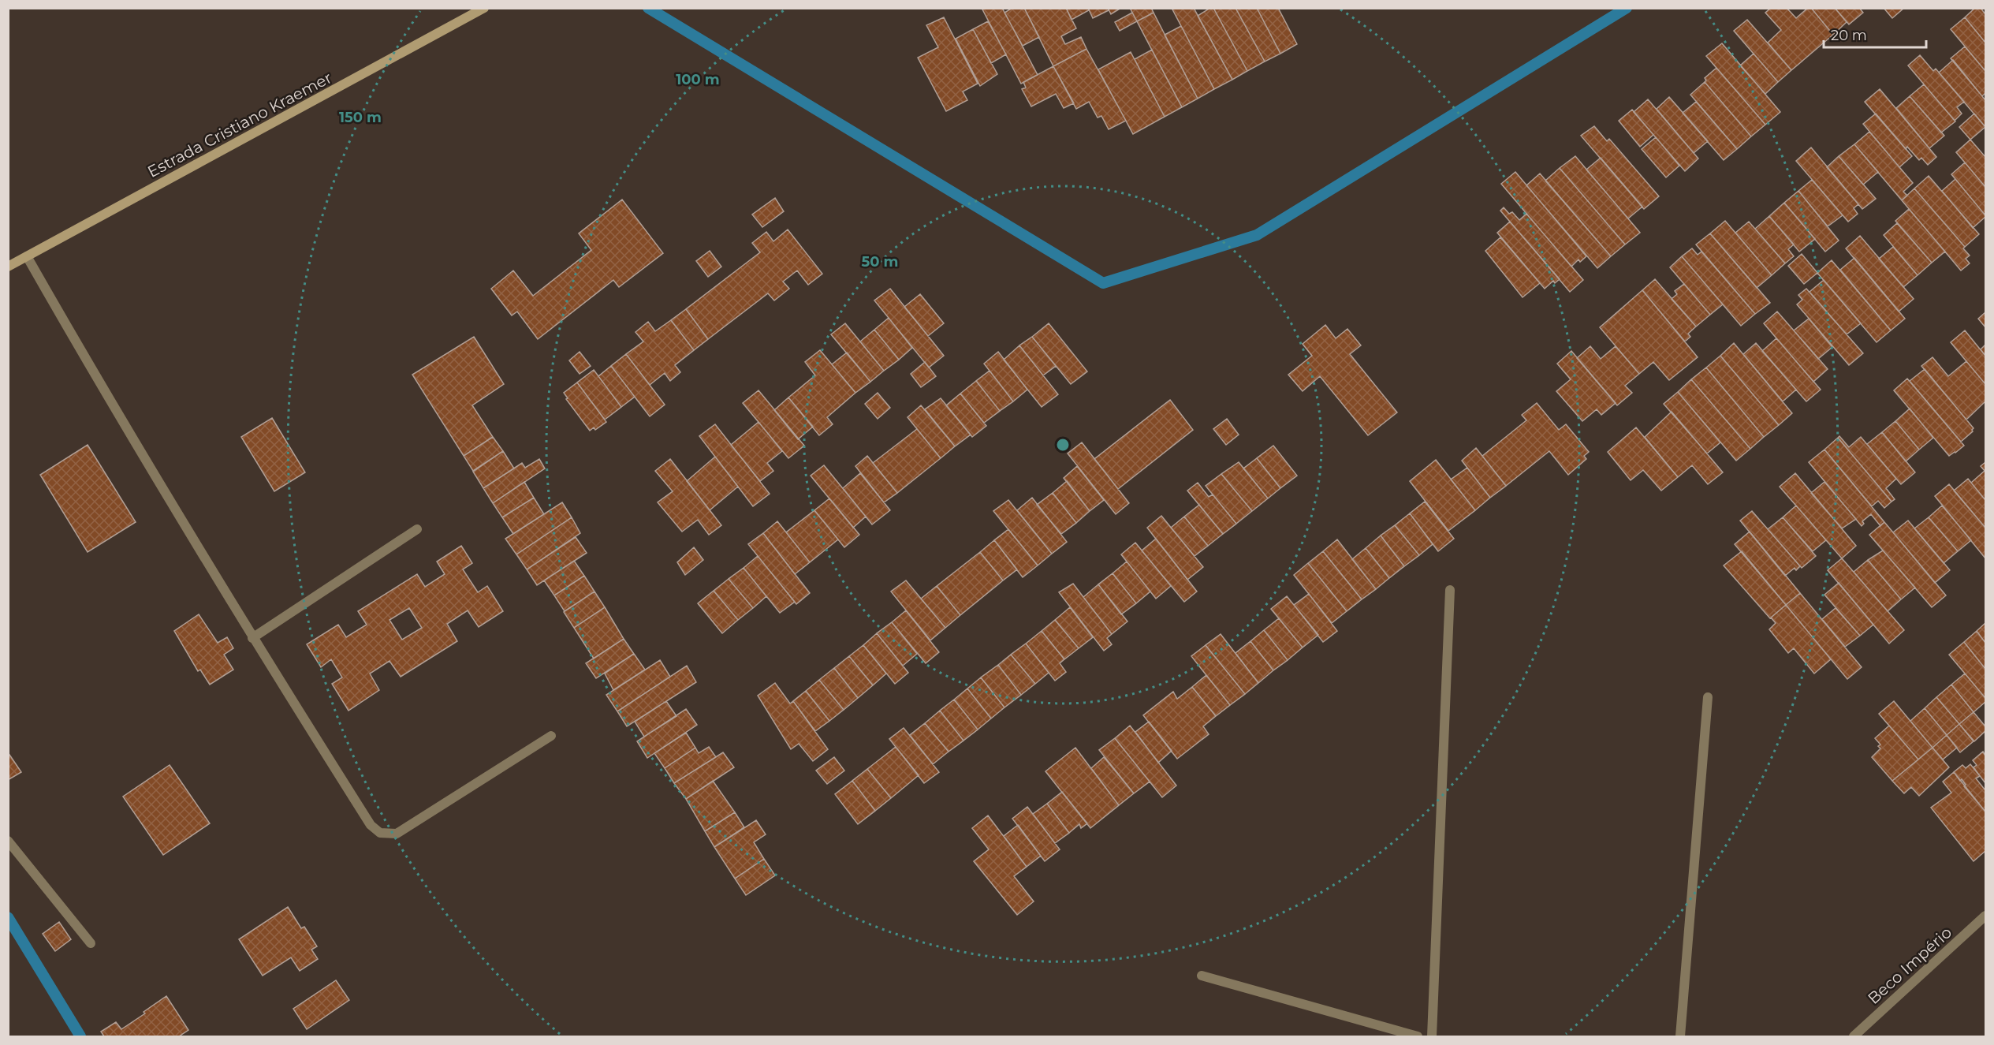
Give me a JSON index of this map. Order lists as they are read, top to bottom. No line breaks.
{"streets":{"main road":["Estrada Cristiano Kraemer"],"street":["Beco Império"]},"scale_bar":"20 m","rings":["100 m","150 m","50 m"]}
